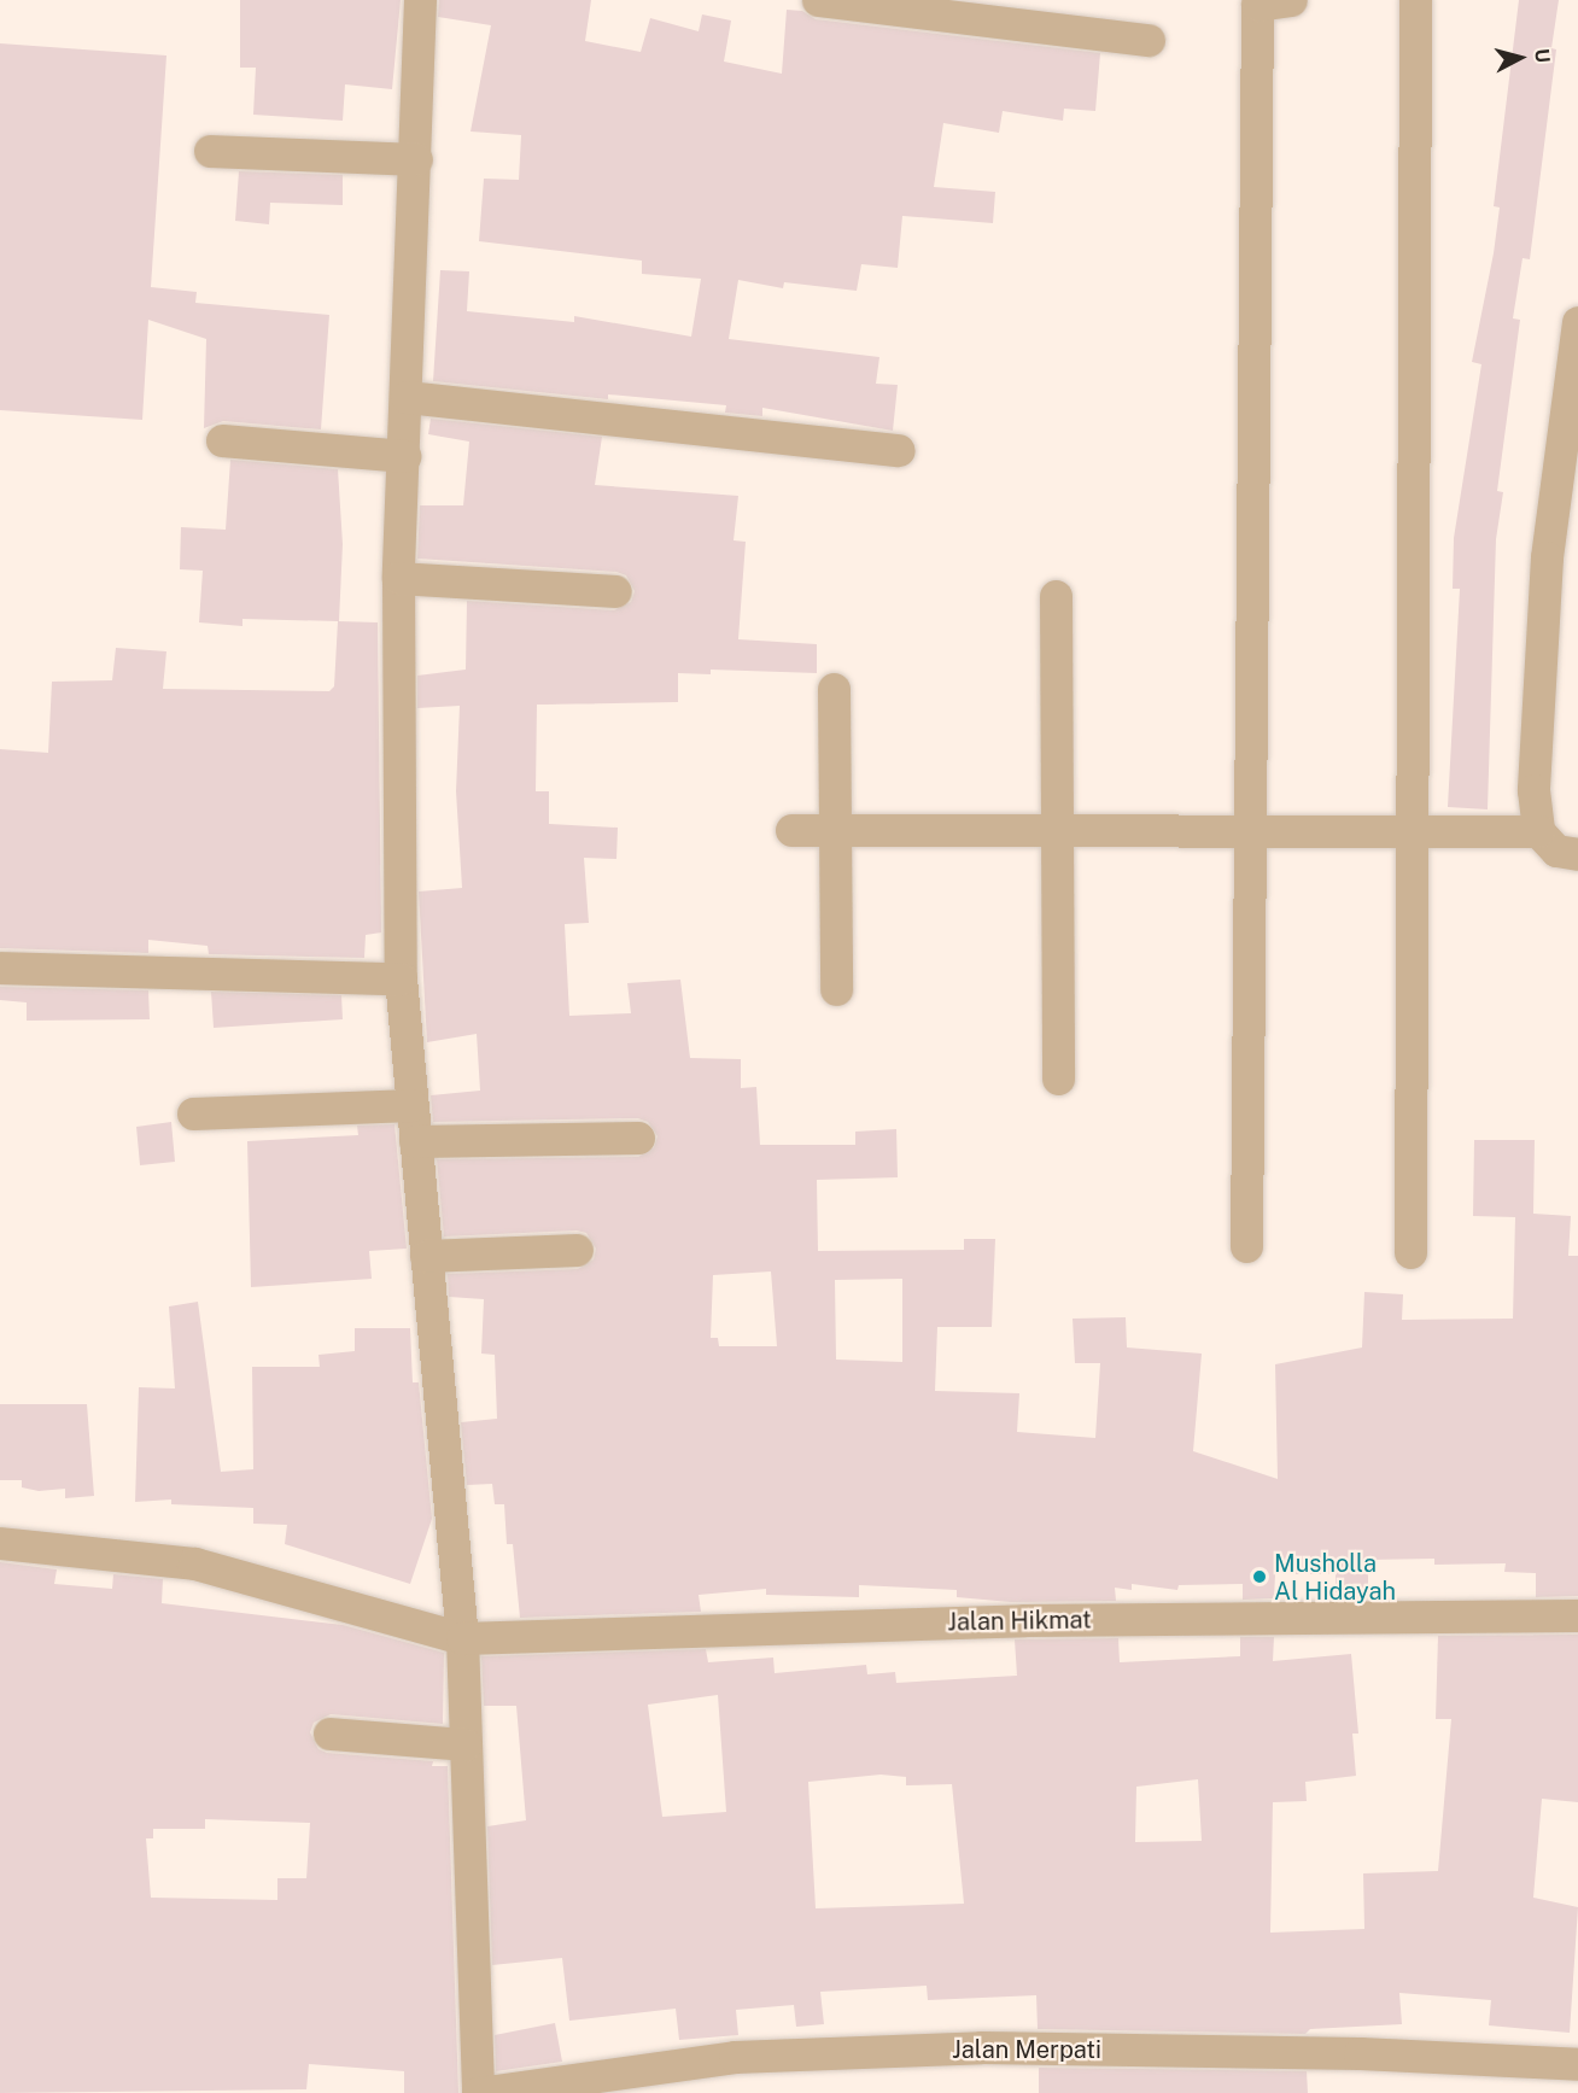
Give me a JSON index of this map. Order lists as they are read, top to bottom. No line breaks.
{"streets":{"street":["Jalan Hikmat","Jalan Merpati"]},"places":["Musholla Al Hidayah"],"north":"right"}
